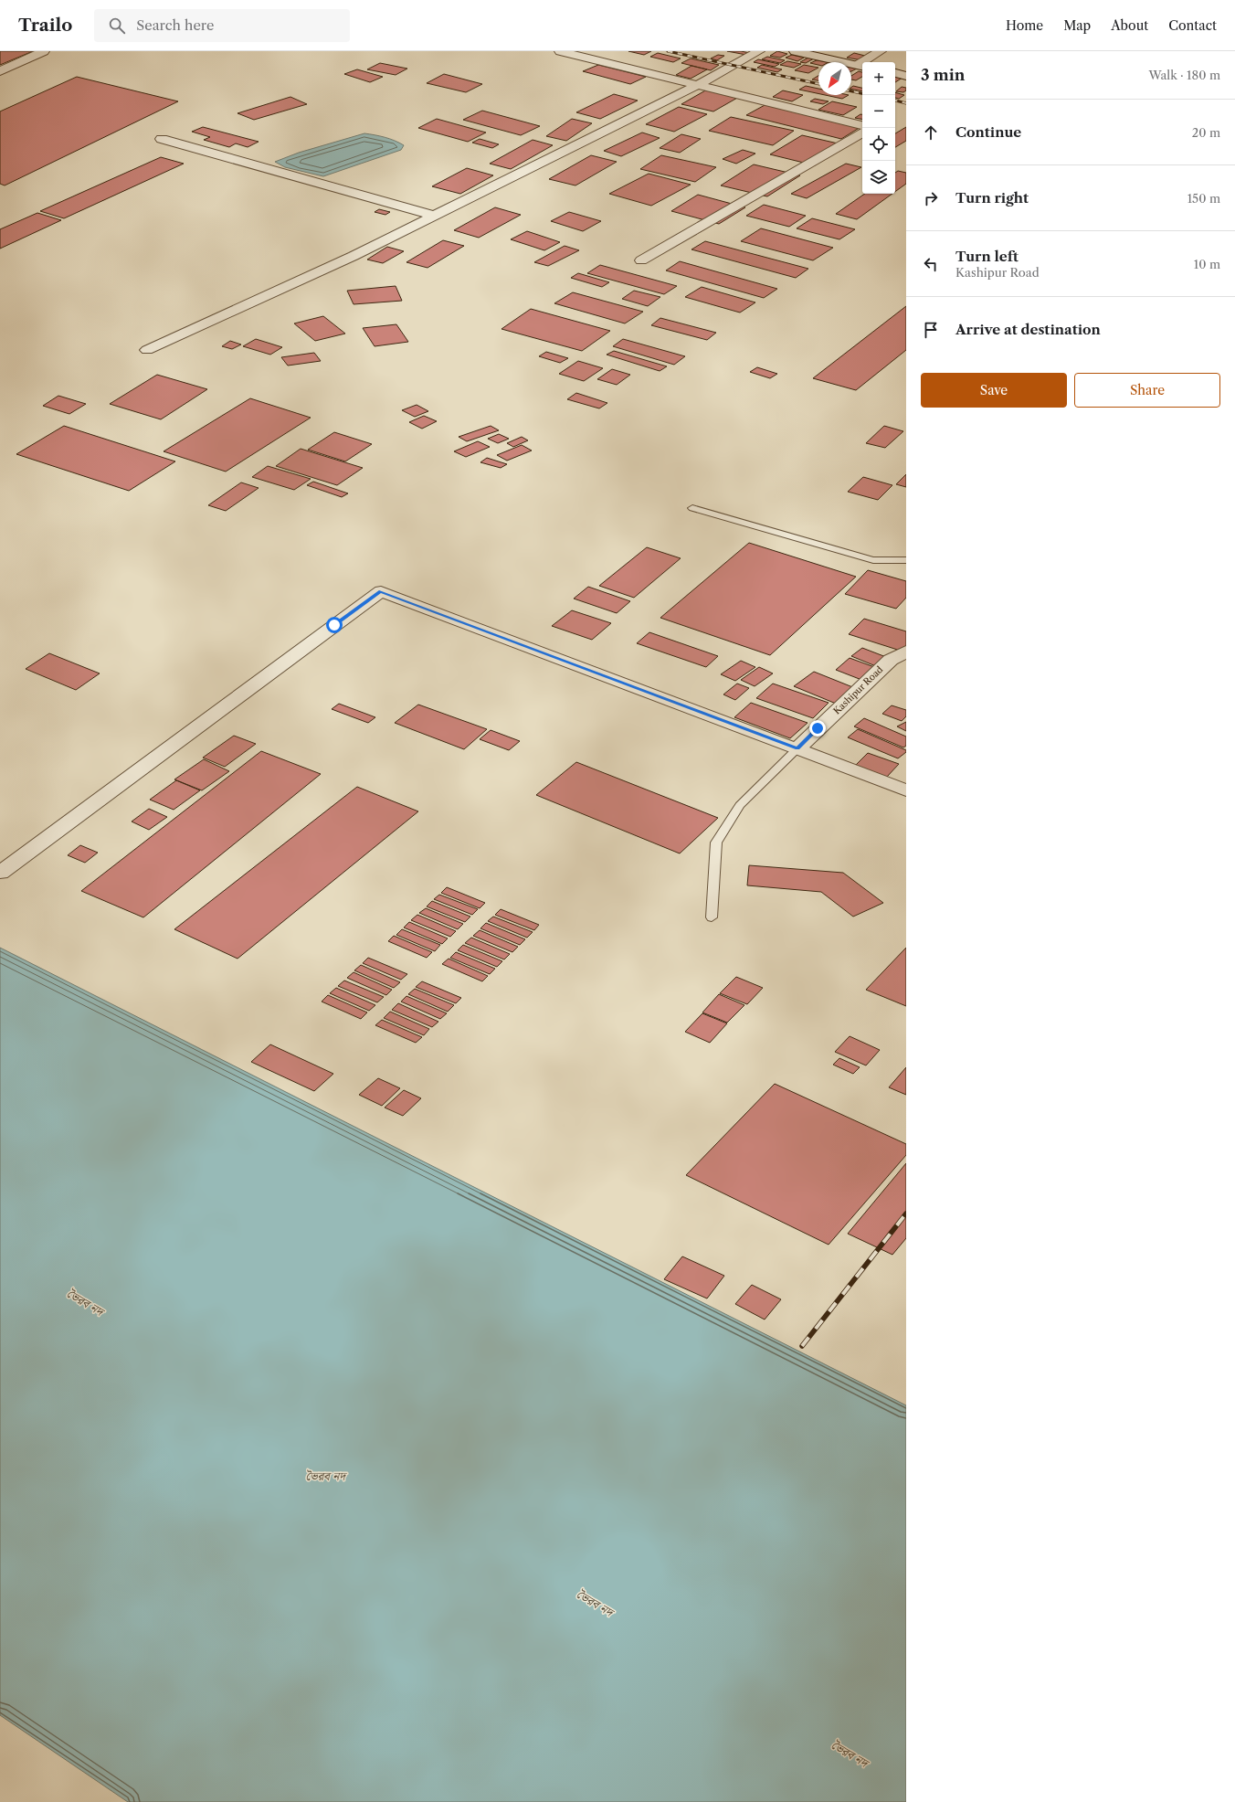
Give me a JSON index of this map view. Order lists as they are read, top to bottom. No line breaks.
{"streets":{"street":["Kashipur Road"]},"water":["ভৈরব নদ"],"north":"bottom left","page":{"header":"Trailo","search":"Search here","nav":["Home","Map","About","Contact"],"heading":["3 min","Walk · 180 m"],"map_buttons":["+","−"],"list":[["Continue","20 m"],["Turn right","150 m"],["Turn left","Kashipur Road","10 m"],"Arrive at destination"],"buttons":["Save","Share"]}}
